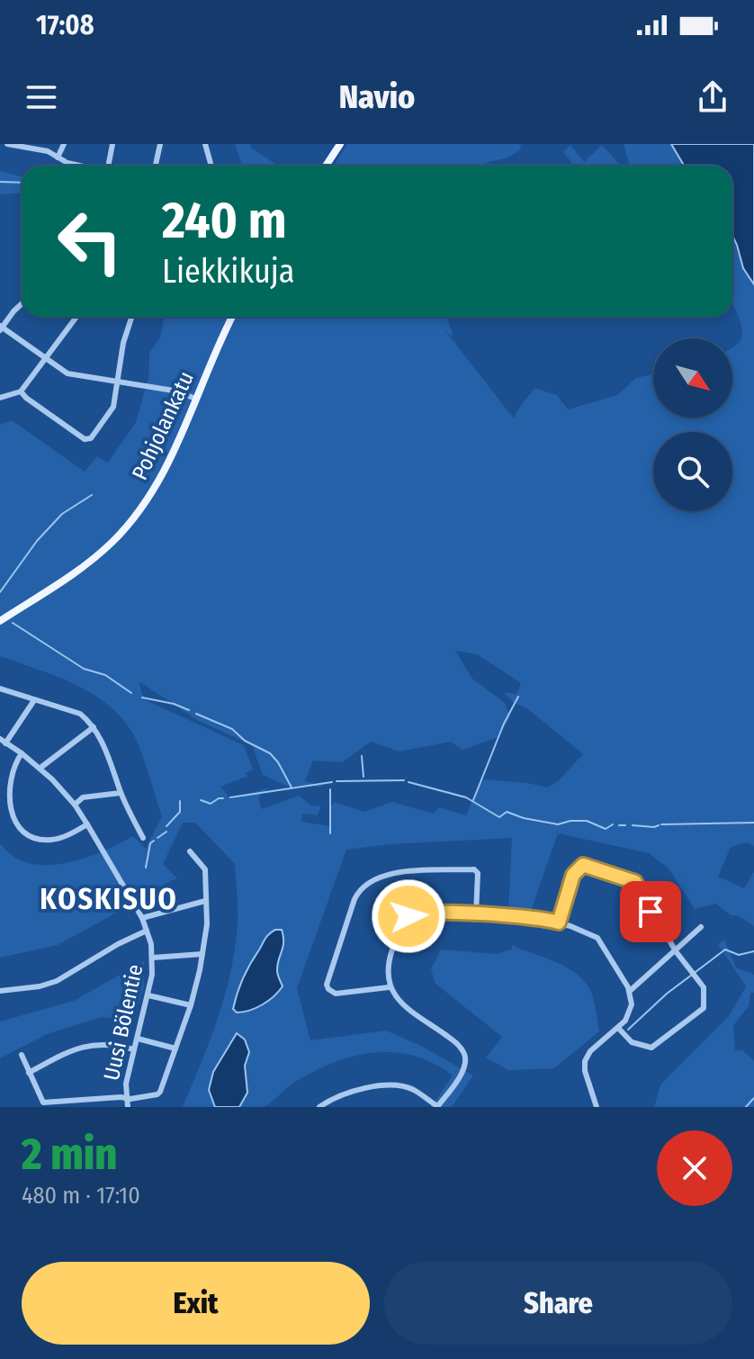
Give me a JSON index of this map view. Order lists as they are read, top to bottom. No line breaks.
{"streets":{"main road":["Pohjolankatu"],"street":["Uusi Bölentie"]},"districts":["KOSKISUO"],"north":"bottom right","page":{"status":"17:08","header":"Navio","turn":["240 m","Liekkikuja"],"heading":["2 min","480 m · 17:10"],"buttons":["Exit","Share"]}}
